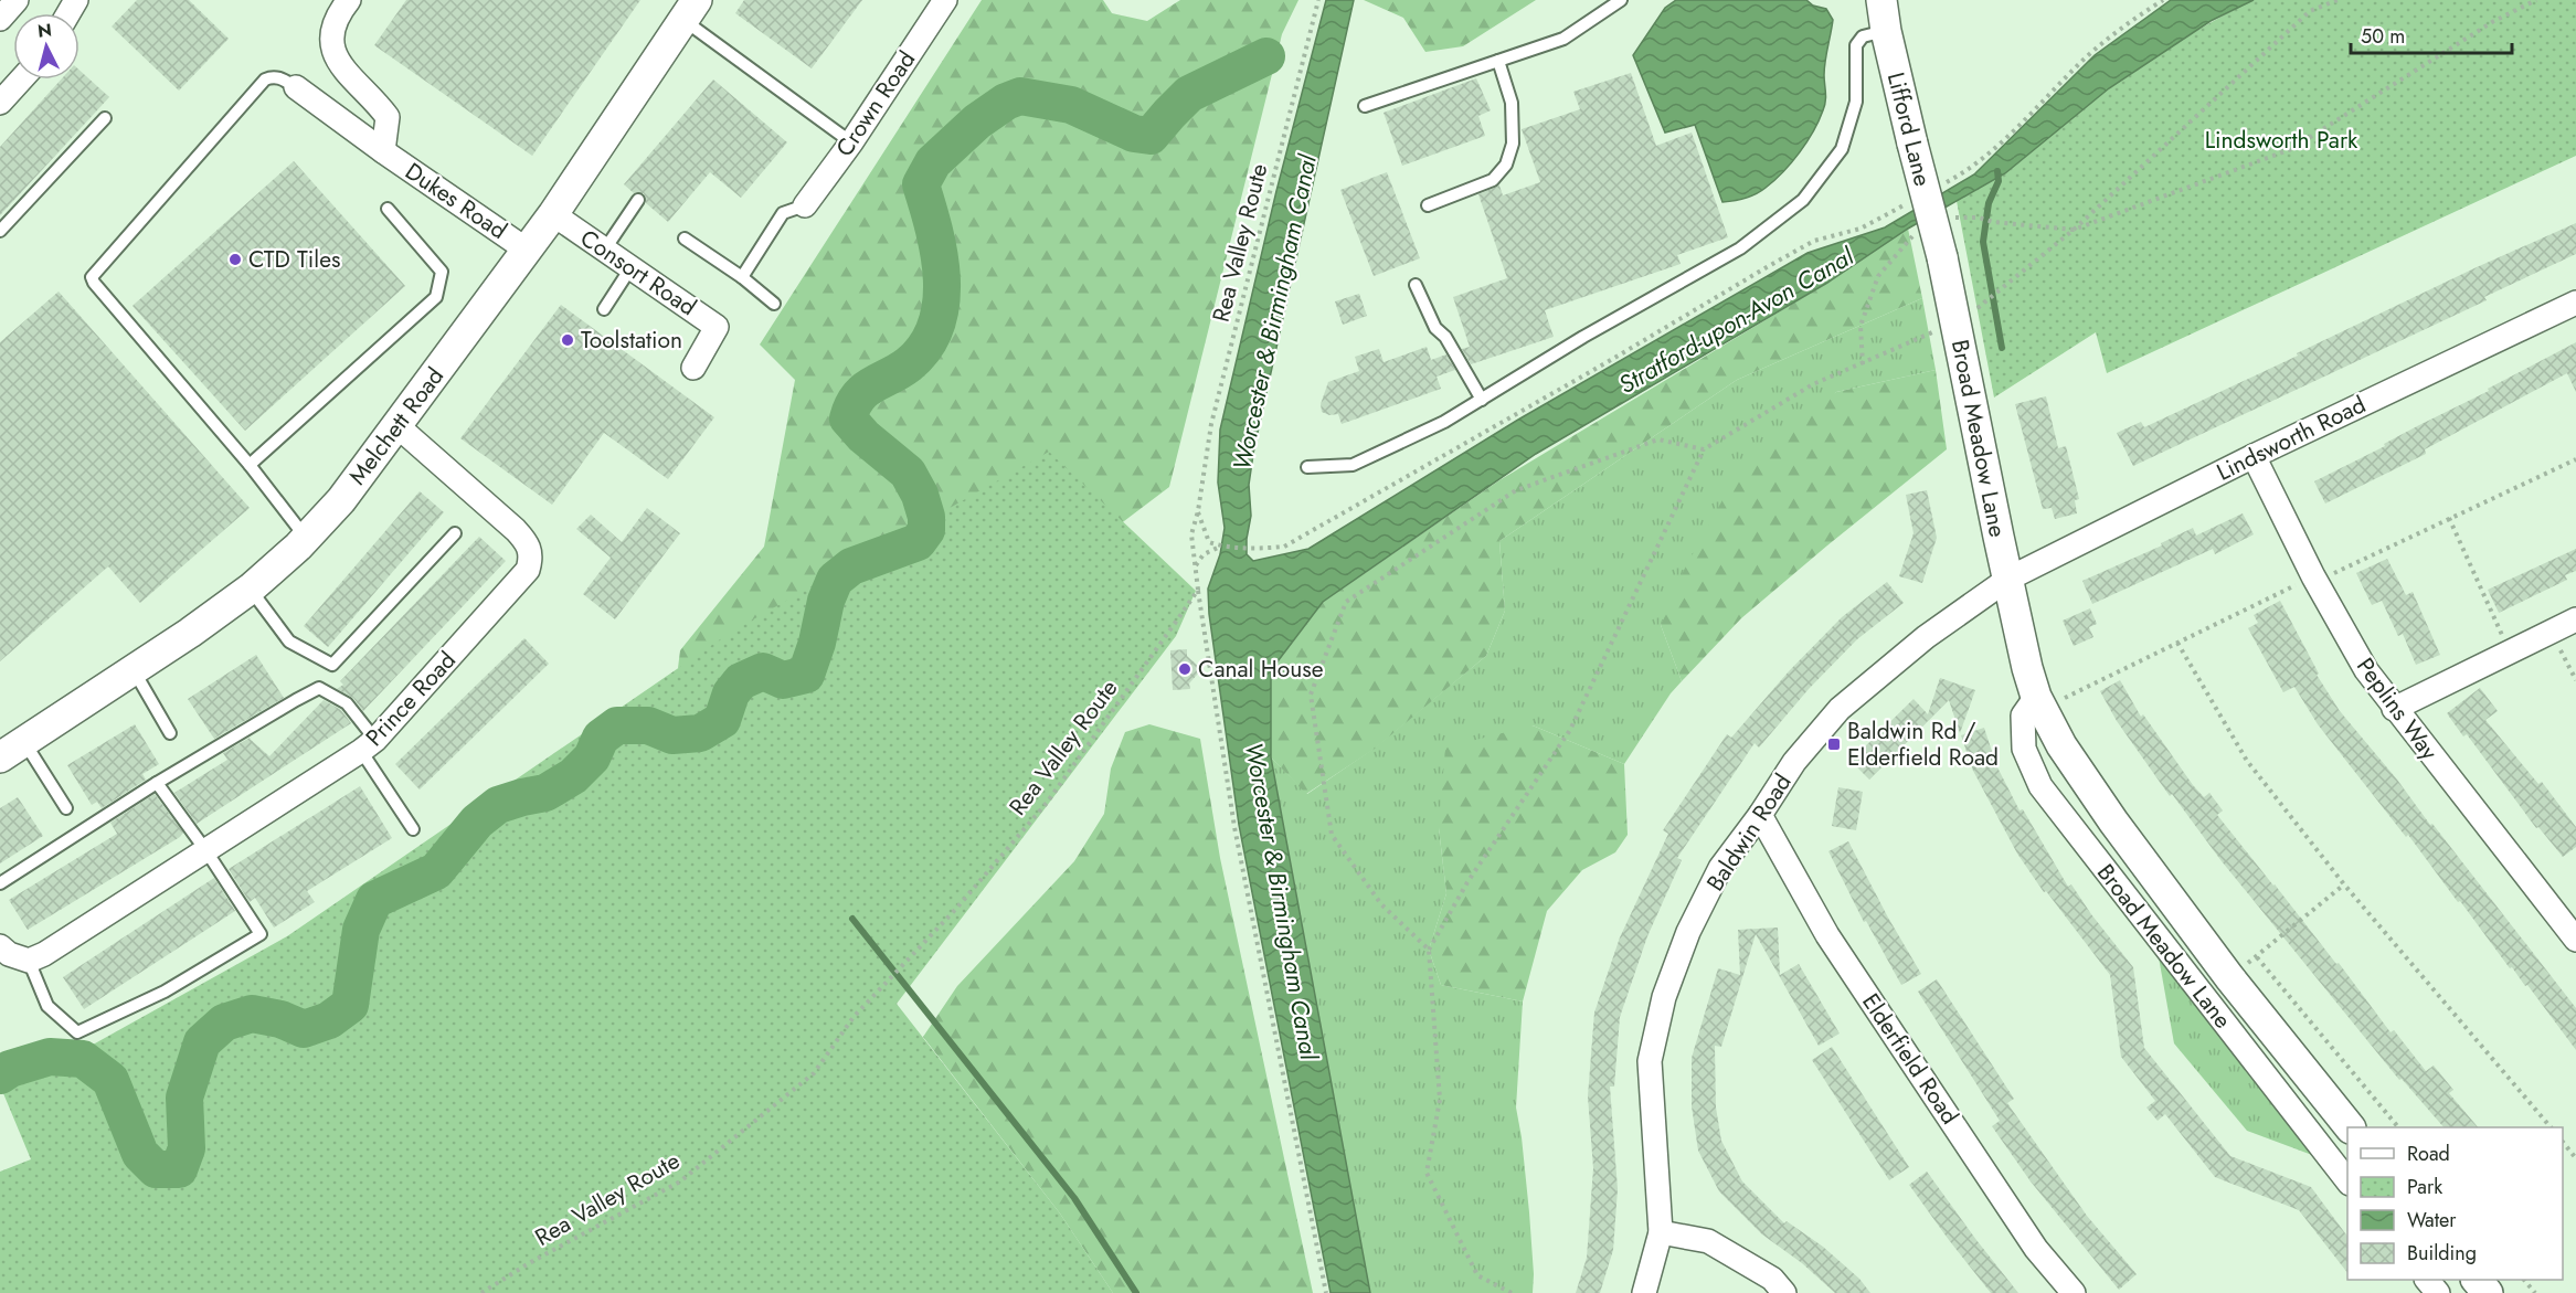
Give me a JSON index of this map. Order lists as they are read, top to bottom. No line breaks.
{"streets":{"street":["Crown Road","Lifford Lane","Dukes Road","Consort Road","Melchett Road","Broad Meadow Lane","Lindsworth Road","Prince Road","Peplins Way","Baldwin Road","Elderfield Road"],"path":["Rea Valley Route"]},"crossings":[["Lifford Lane","Broad Meadow Lane"],["Dukes Road","Melchett Road"],["Consort Road","Melchett Road"],["Melchett Road","Prince Road"],["Broad Meadow Lane","Lindsworth Road"],["Broad Meadow Lane","Baldwin Road"],["Lindsworth Road","Peplins Way"],["Lindsworth Road","Baldwin Road"],["Baldwin Road","Elderfield Road"]],"water":["Worcester & Birmingham Canal","Stratford-upon-Avon Canal"],"parks":["Lindsworth Park"],"places":{"other":["CTD Tiles","Toolstation","Canal House"],"transit":["Baldwin Rd / Elderfield Road"]},"legend":["Road","Park","Water","Building"],"scale_bar":"50 m","north":"top"}
